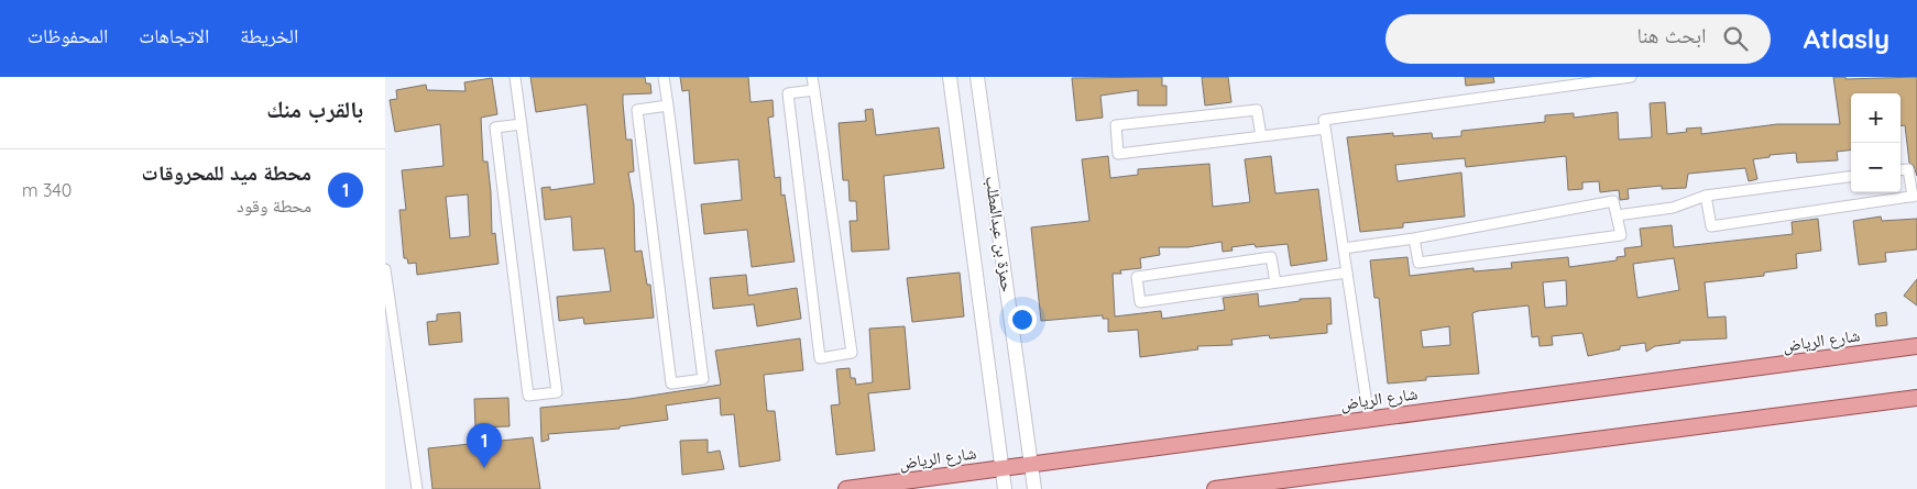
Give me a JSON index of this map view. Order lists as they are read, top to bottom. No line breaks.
{"streets":{"main road":["شارع الرياض"],"street":["حمزة بن عبدالمطلب"]},"crossings":[["حمزة بن عبدالمطلب","شارع الرياض"]],"page":{"header":"Atlasly","search":"ابحث هنا","nav":["الخريطة","الاتجاهات","المحفوظات"],"heading":"بالقرب منك","map_buttons":["+","−"],"list":[{"mark":"1","name":"محطة ميد للمحروقات","note":"محطة وقود","value":"340 m"}],"pins":"1"}}
